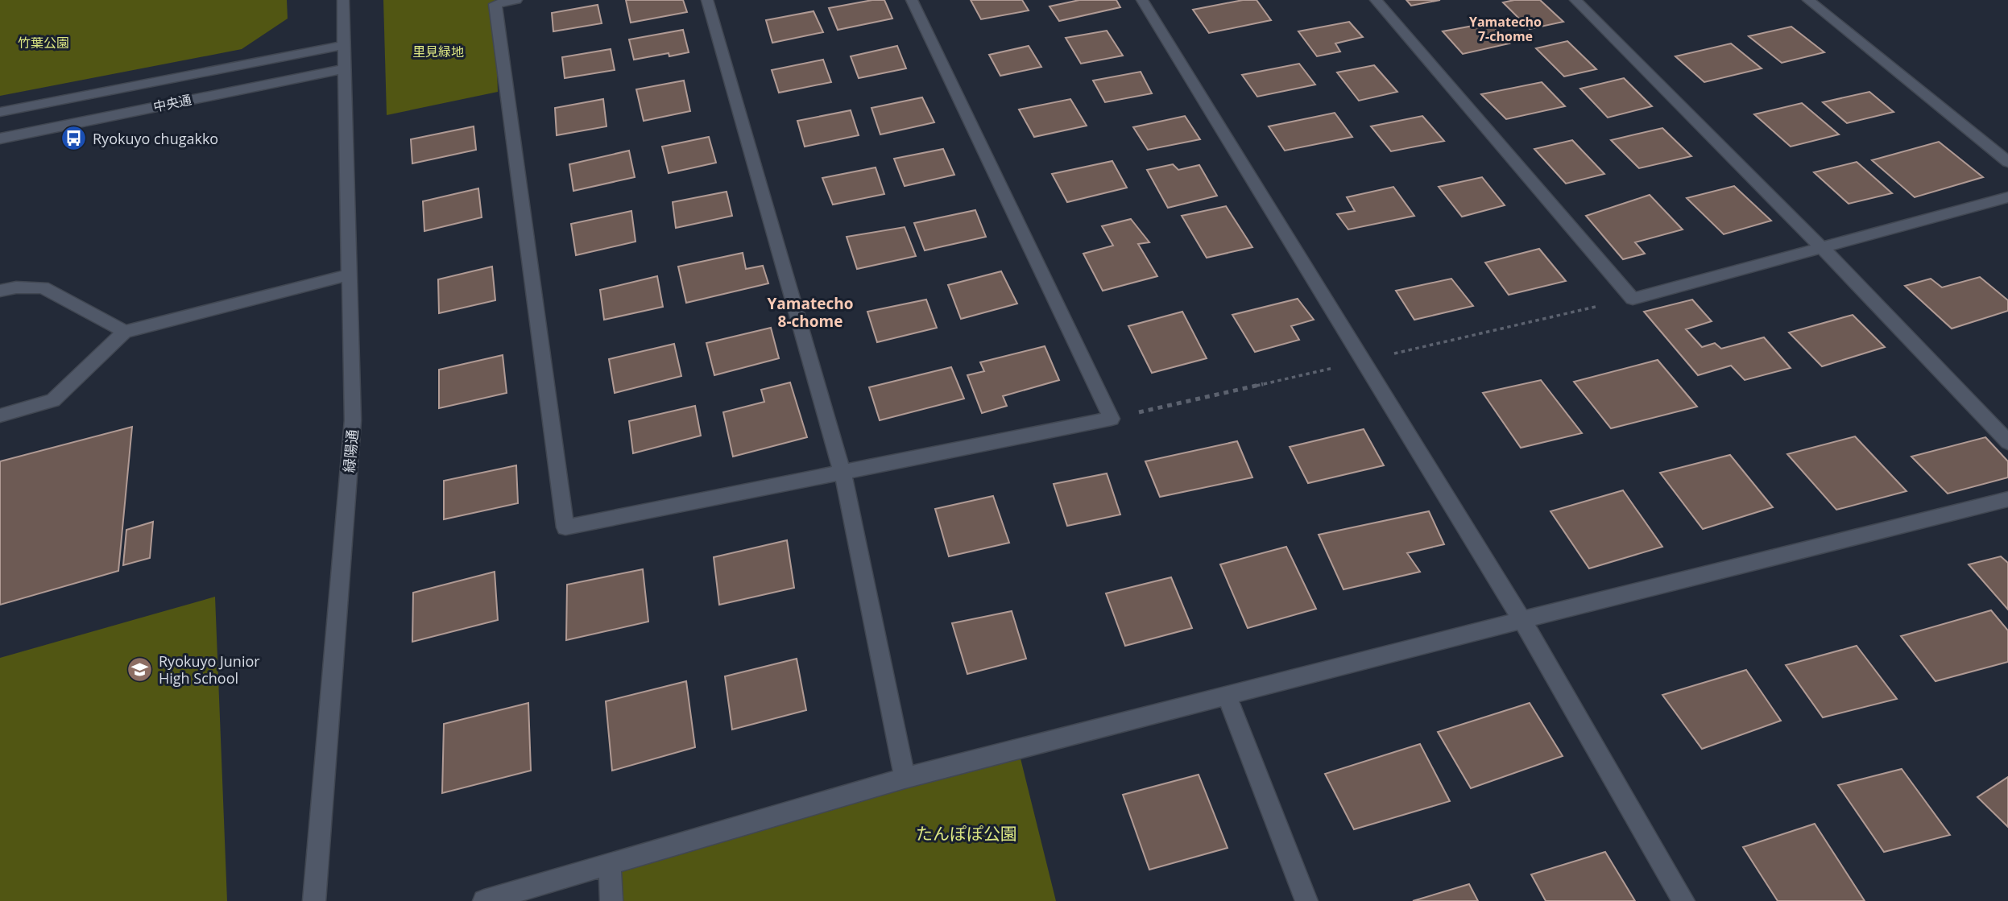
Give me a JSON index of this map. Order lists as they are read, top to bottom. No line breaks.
{"streets":{"street":["中央通","緑陽通"]},"crossings":[["中央通","緑陽通"]],"districts":["Yamatecho 7-chome","Yamatecho 8-chome"],"parks":["竹葉公園","里見緑地","たんぽぽ公園"],"places":{"bus stop":["Ryokuyo chugakko"],"school or university":["Ryokuyo Junior High School"]}}
